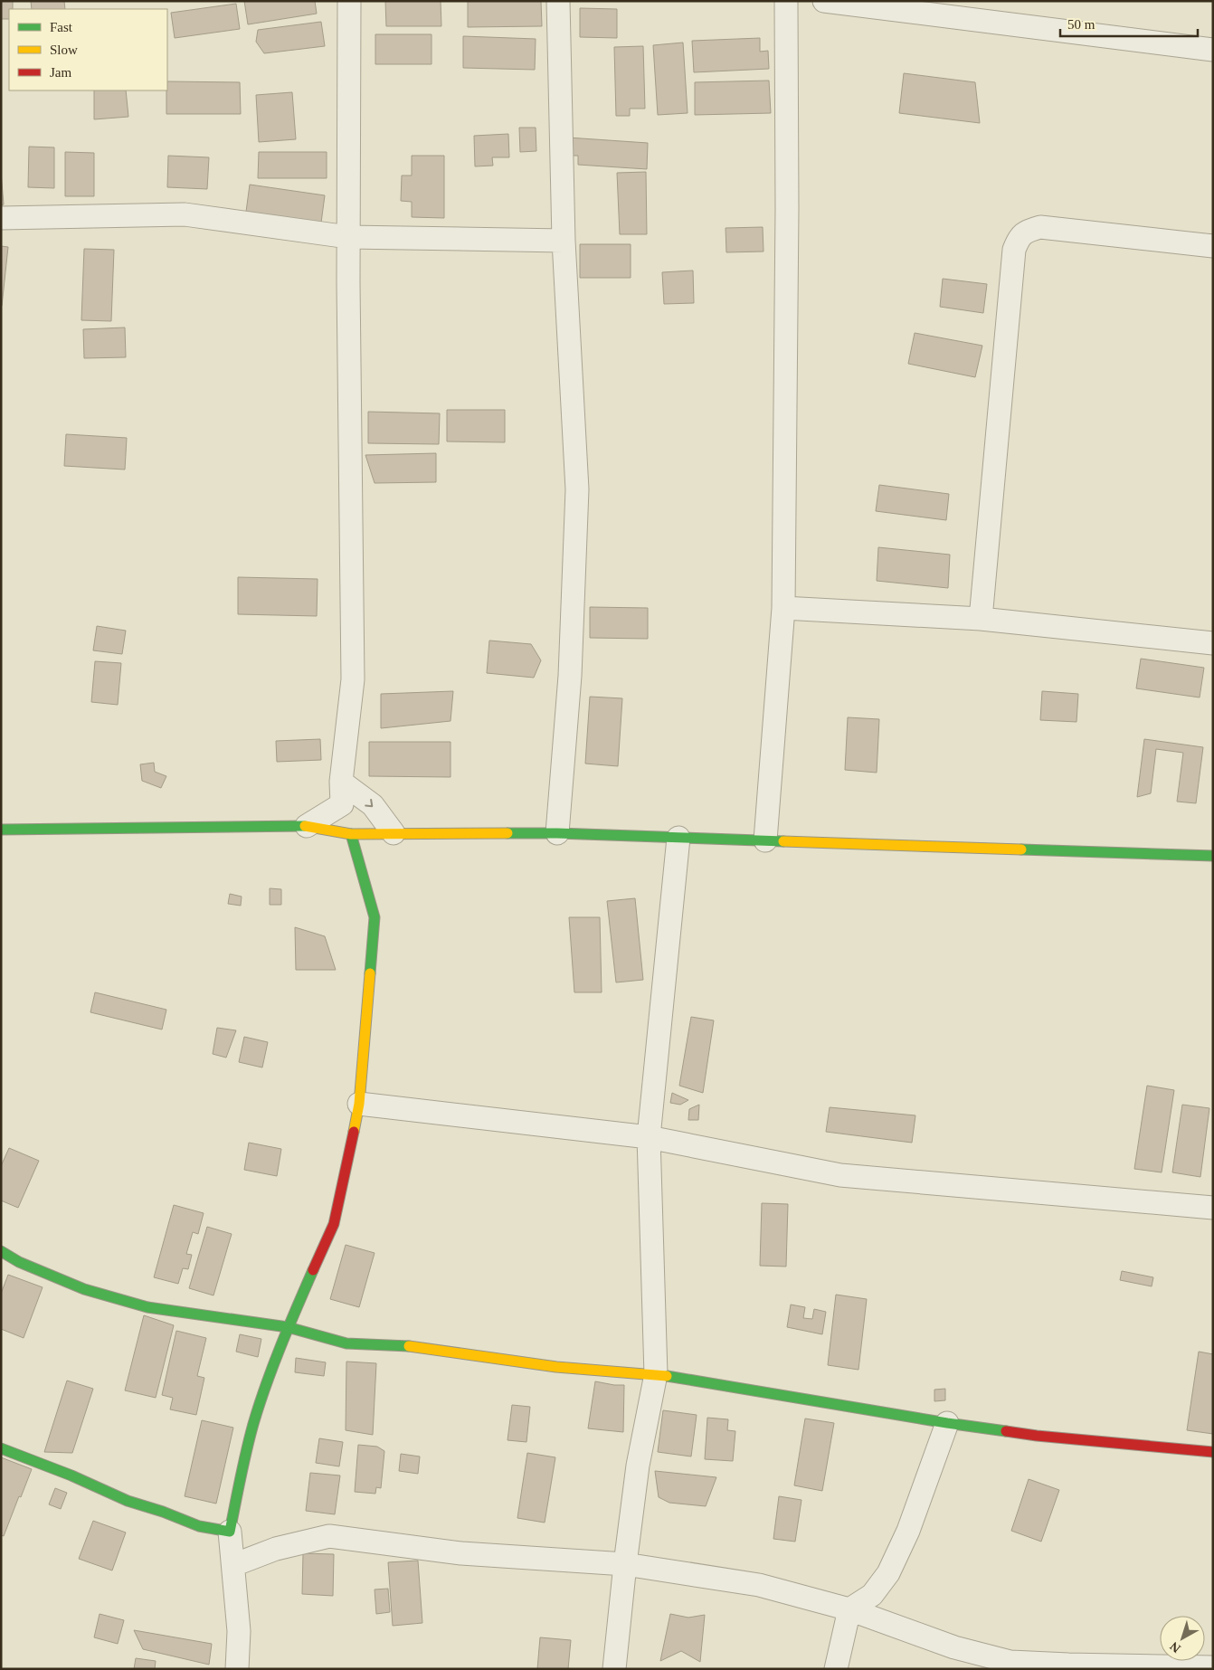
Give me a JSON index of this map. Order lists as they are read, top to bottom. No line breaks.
{"legend":["Fast","Slow","Jam"],"scale_bar":"50 m","north":"bottom left"}
